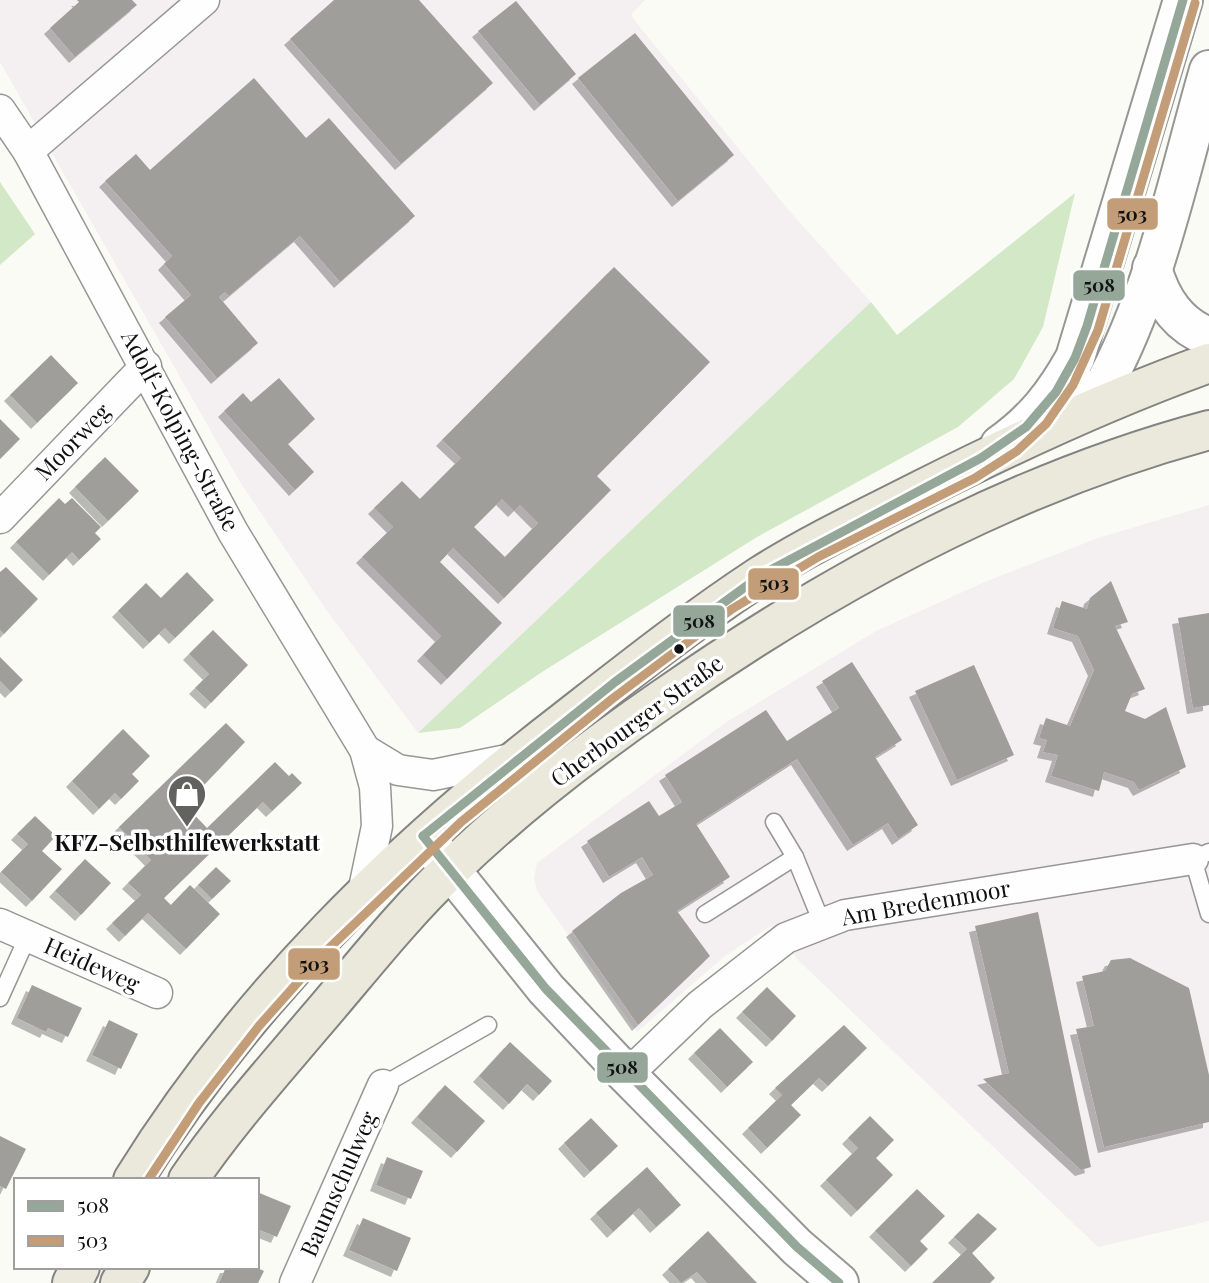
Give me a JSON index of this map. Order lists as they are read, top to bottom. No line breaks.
{"streets":{"main road":["Cherbourger Straße"],"street":["Adolf-Kolping-Straße","Moorweg","Am Bredenmoor","Heideweg","Baumschulweg"]},"crossings":[["Adolf-Kolping-Straße","Moorweg"],["Adolf-Kolping-Straße","Cherbourger Straße"]],"places":{"shop":["KFZ-Selbsthilfewerkstatt"]},"lines":["transit line 508","transit line 503"],"legend":["508","503"]}
